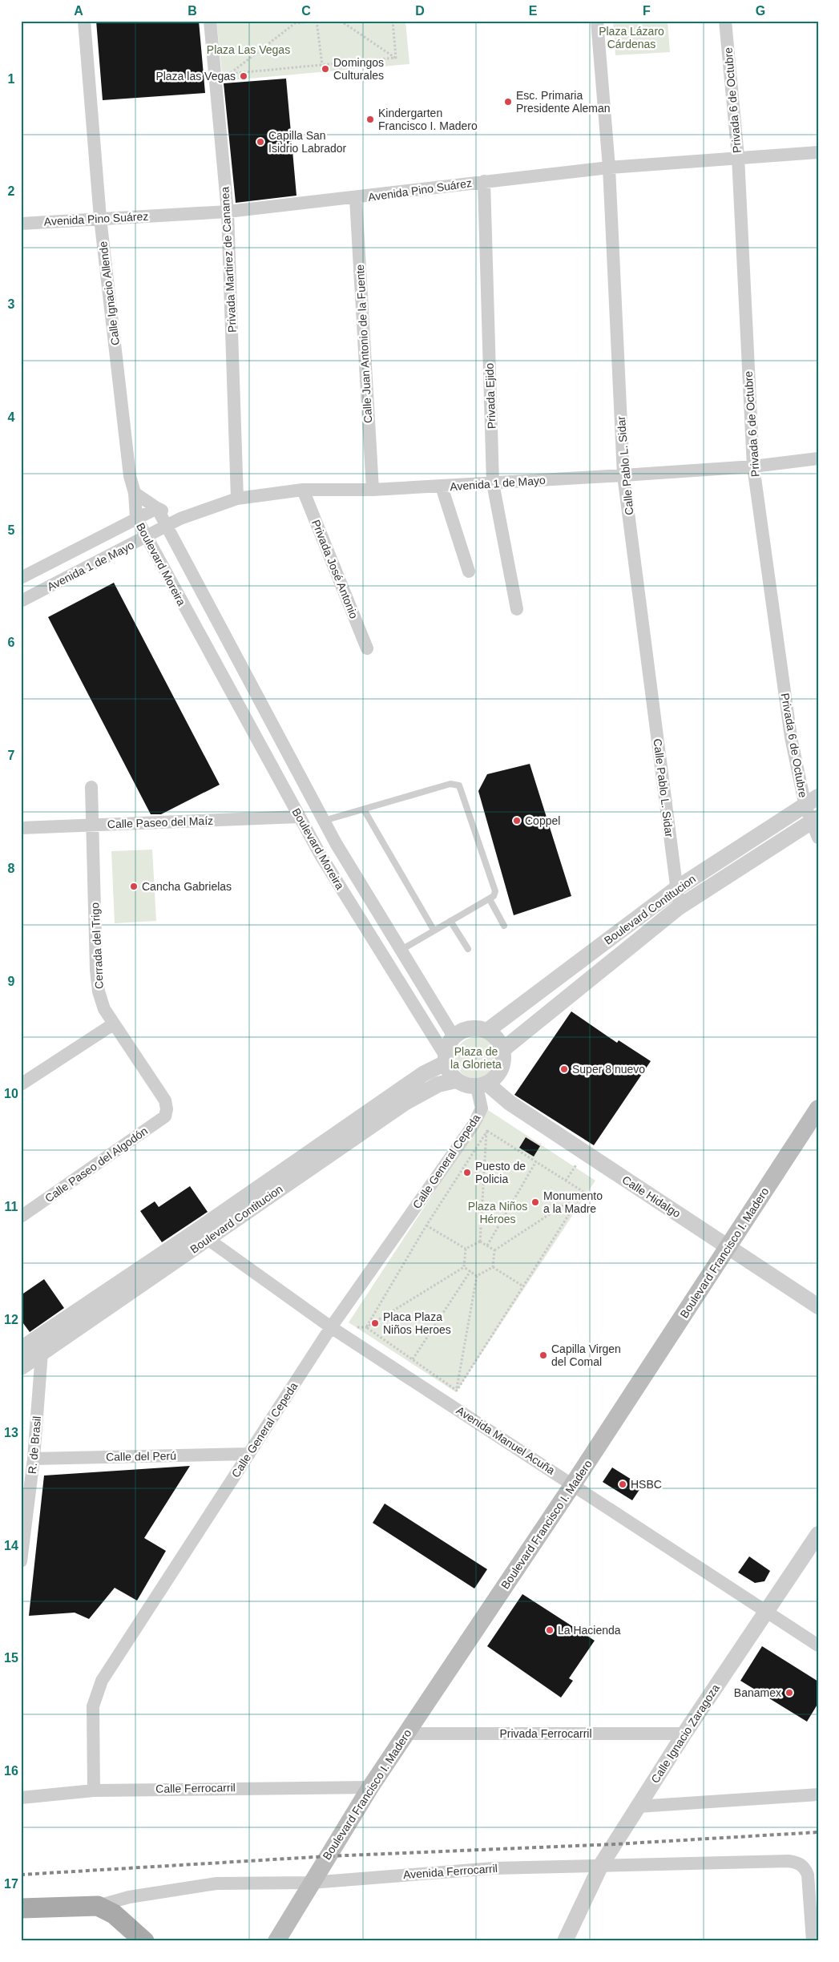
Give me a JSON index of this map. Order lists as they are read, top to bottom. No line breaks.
{"streets":{"main road":["Boulevard Francisco I. Madero","Avenida Ferrocarril"],"street":["Privada 6 de Octubre","Avenida Pino Suárez","Privada Martirez de Cananea","Calle Ignacio Allende","Calle Juan Antonio de la Fuente","Privada Ejido","Calle Pablo L. Sidar","Avenida 1 de Mayo","Boulevard Moreira","Privada José Antonio","Calle Paseo del Maíz","Boulevard Contitucion","Cerrada del Trigo","Calle General Cepeda","Calle Paseo del Algodón","Calle Hidalgo","Avenida Manuel Acuña","R. de Brasil","Calle del Perú","Privada Ferrocarril","Calle Ignacio Zaragoza","Calle Ferrocarril"]},"crossings":[["Privada 6 de Octubre","Avenida Pino Suárez"],["Privada 6 de Octubre","Avenida 1 de Mayo"],["Privada 6 de Octubre","Boulevard Contitucion"],["Avenida Pino Suárez","Privada Martirez de Cananea"],["Avenida Pino Suárez","Calle Ignacio Allende"],["Avenida Pino Suárez","Calle Juan Antonio de la Fuente"],["Avenida Pino Suárez","Privada Ejido"],["Avenida Pino Suárez","Calle Pablo L. Sidar"],["Privada Martirez de Cananea","Avenida 1 de Mayo"],["Calle Ignacio Allende","Boulevard Moreira"],["Calle Juan Antonio de la Fuente","Avenida 1 de Mayo"],["Privada Ejido","Avenida 1 de Mayo"],["Calle Pablo L. Sidar","Avenida 1 de Mayo"],["Calle Pablo L. Sidar","Boulevard Contitucion"],["Avenida 1 de Mayo","Boulevard Moreira"],["Avenida 1 de Mayo","Privada José Antonio"],["Boulevard Moreira","Calle Paseo del Maíz"],["Boulevard Moreira","Boulevard Contitucion"],["Boulevard Moreira","Calle General Cepeda"],["Boulevard Moreira","Calle Hidalgo"],["Calle Paseo del Maíz","Cerrada del Trigo"],["Boulevard Contitucion","Calle General Cepeda"],["Boulevard Contitucion","Calle Hidalgo"],["Boulevard Contitucion","Avenida Manuel Acuña"],["Boulevard Contitucion","R. de Brasil"],["Cerrada del Trigo","Calle Paseo del Algodón"],["Calle General Cepeda","Calle Hidalgo"],["Calle General Cepeda","Avenida Manuel Acuña"],["Calle General Cepeda","Calle del Perú"],["Calle General Cepeda","Calle Ferrocarril"],["Calle Hidalgo","Boulevard Francisco I. Madero"],["Boulevard Francisco I. Madero","Avenida Manuel Acuña"],["Boulevard Francisco I. Madero","Privada Ferrocarril"],["Boulevard Francisco I. Madero","Calle Ferrocarril"],["Boulevard Francisco I. Madero","Avenida Ferrocarril"],["Avenida Manuel Acuña","Calle Ignacio Zaragoza"],["R. de Brasil","Calle del Perú"],["Privada Ferrocarril","Calle Ignacio Zaragoza"],["Calle Ignacio Zaragoza","Avenida Ferrocarril"]],"parks":["Plaza Lázaro Cárdenas","Plaza Las Vegas","Plaza de la Glorieta","Plaza Niños Héroes"],"places":["Domingos Culturales","Plaza las Vegas","Esc. Primaria Presidente Aleman","Kindergarten Francisco I. Madero","Capilla San Isidrio Labrador","Coppel","Cancha Gabrielas","Super 8 nuevo","Puesto de Policia","Monumento a la Madre","Placa Plaza Niños Heroes","Capilla Virgen del Comal","HSBC","La Hacienda","Banamex"],"grid":{"columns":["A","B","C","D","E","F","G"],"rows":["1","2","3","4","5","6","7","8","9","10","11","12","13","14","15","16","17"]}}
